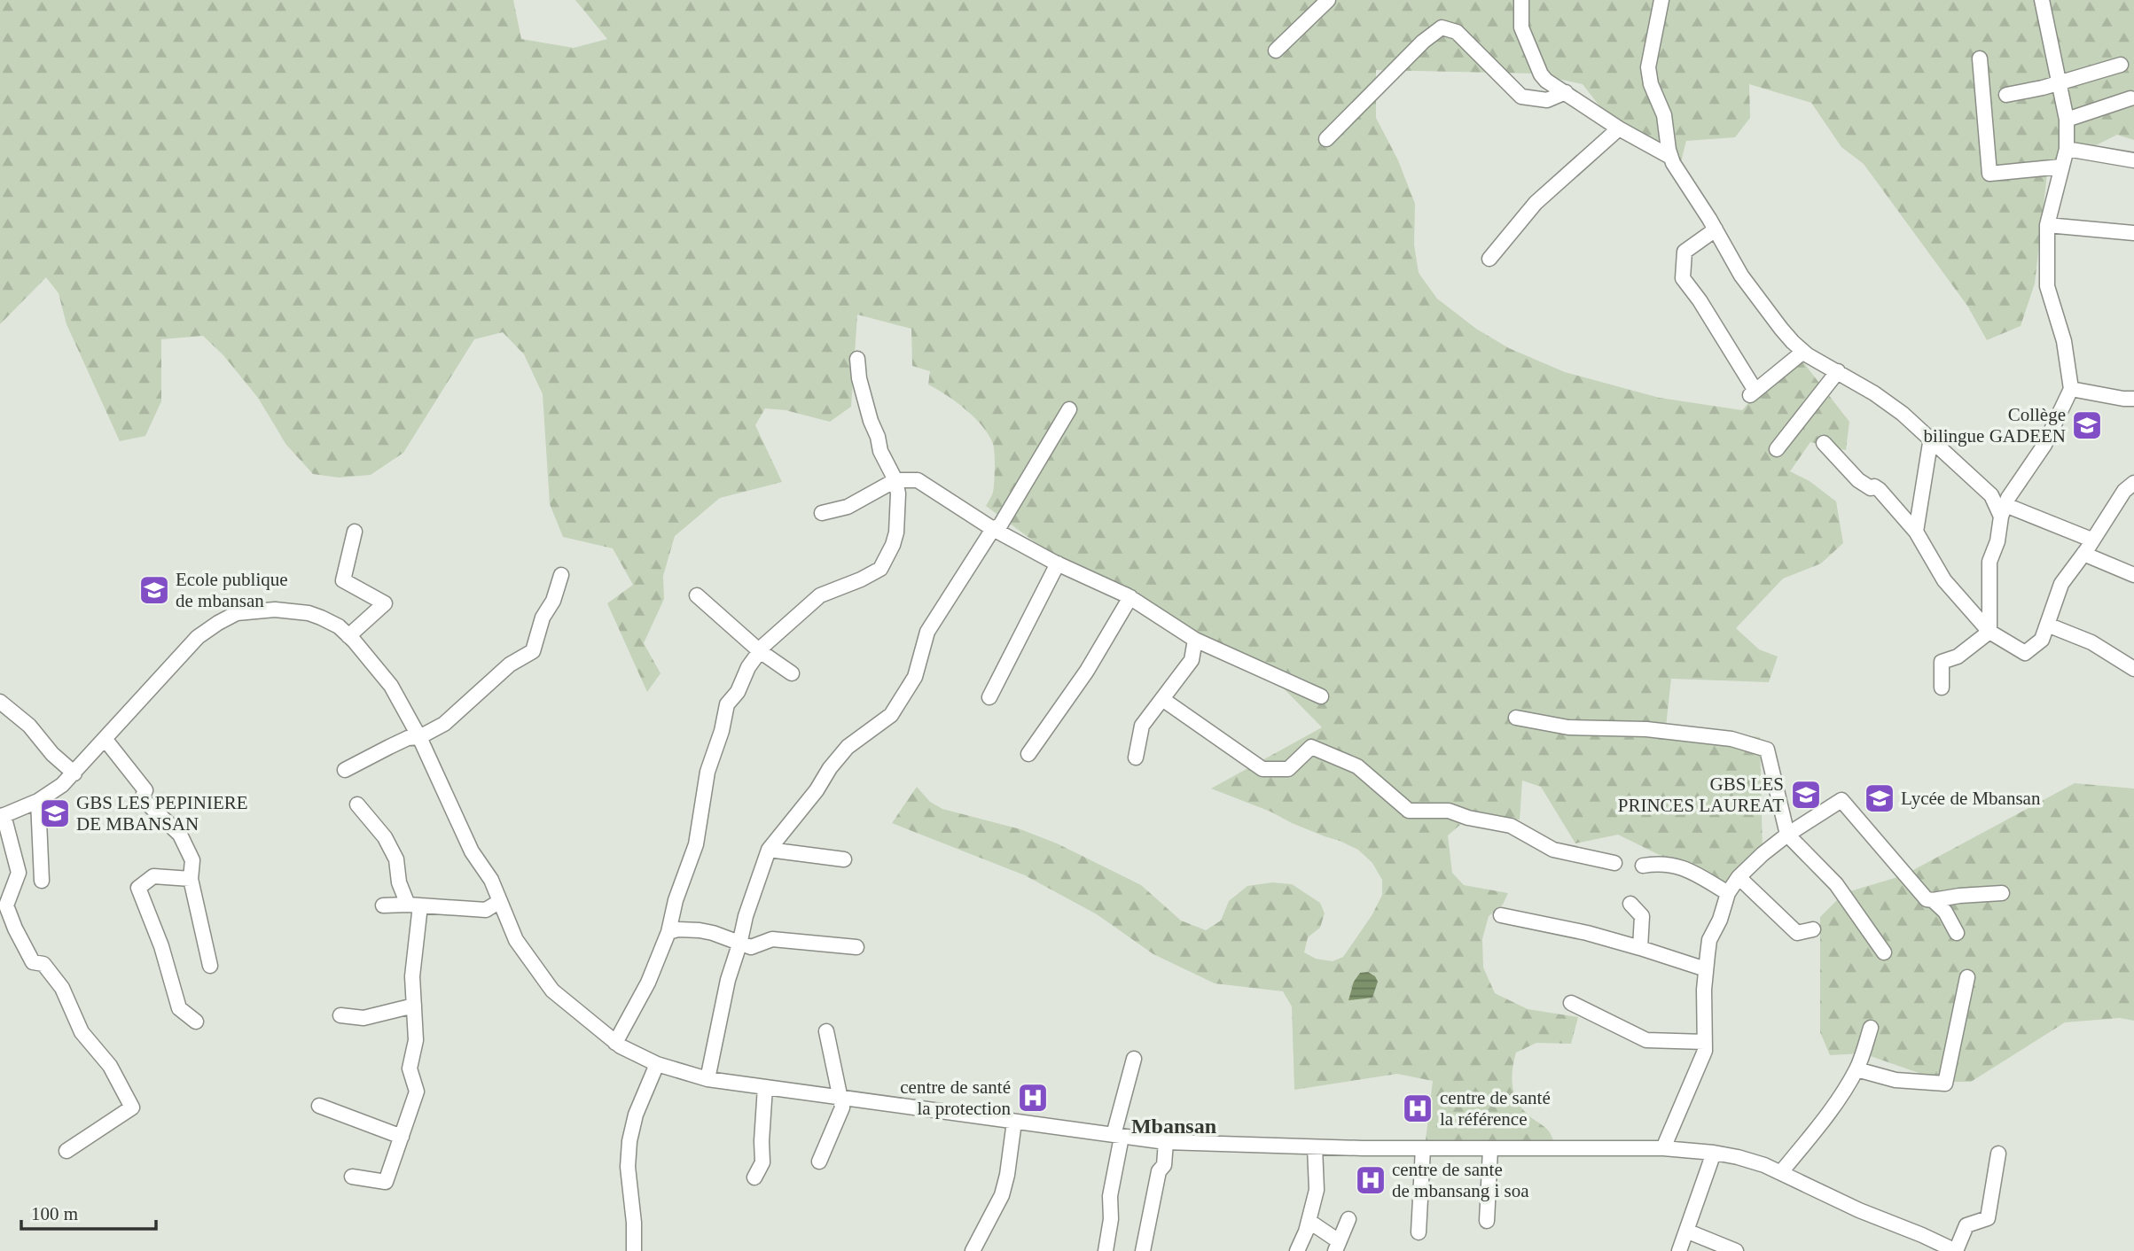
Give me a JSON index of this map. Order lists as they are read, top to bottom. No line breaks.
{"districts":["Mbansan"],"places":{"school or university":["Collège bilingue GADEEN","Ecole publique de mbansan","GBS LES PRINCES LAUREAT","Lycée de Mbansan","GBS LES PEPINIERE DE MBANSAN"],"hospital":["centre de santé la protection","centre de santé la référence","centre de sante de mbansang i soa"]},"scale_bar":"100 m"}
